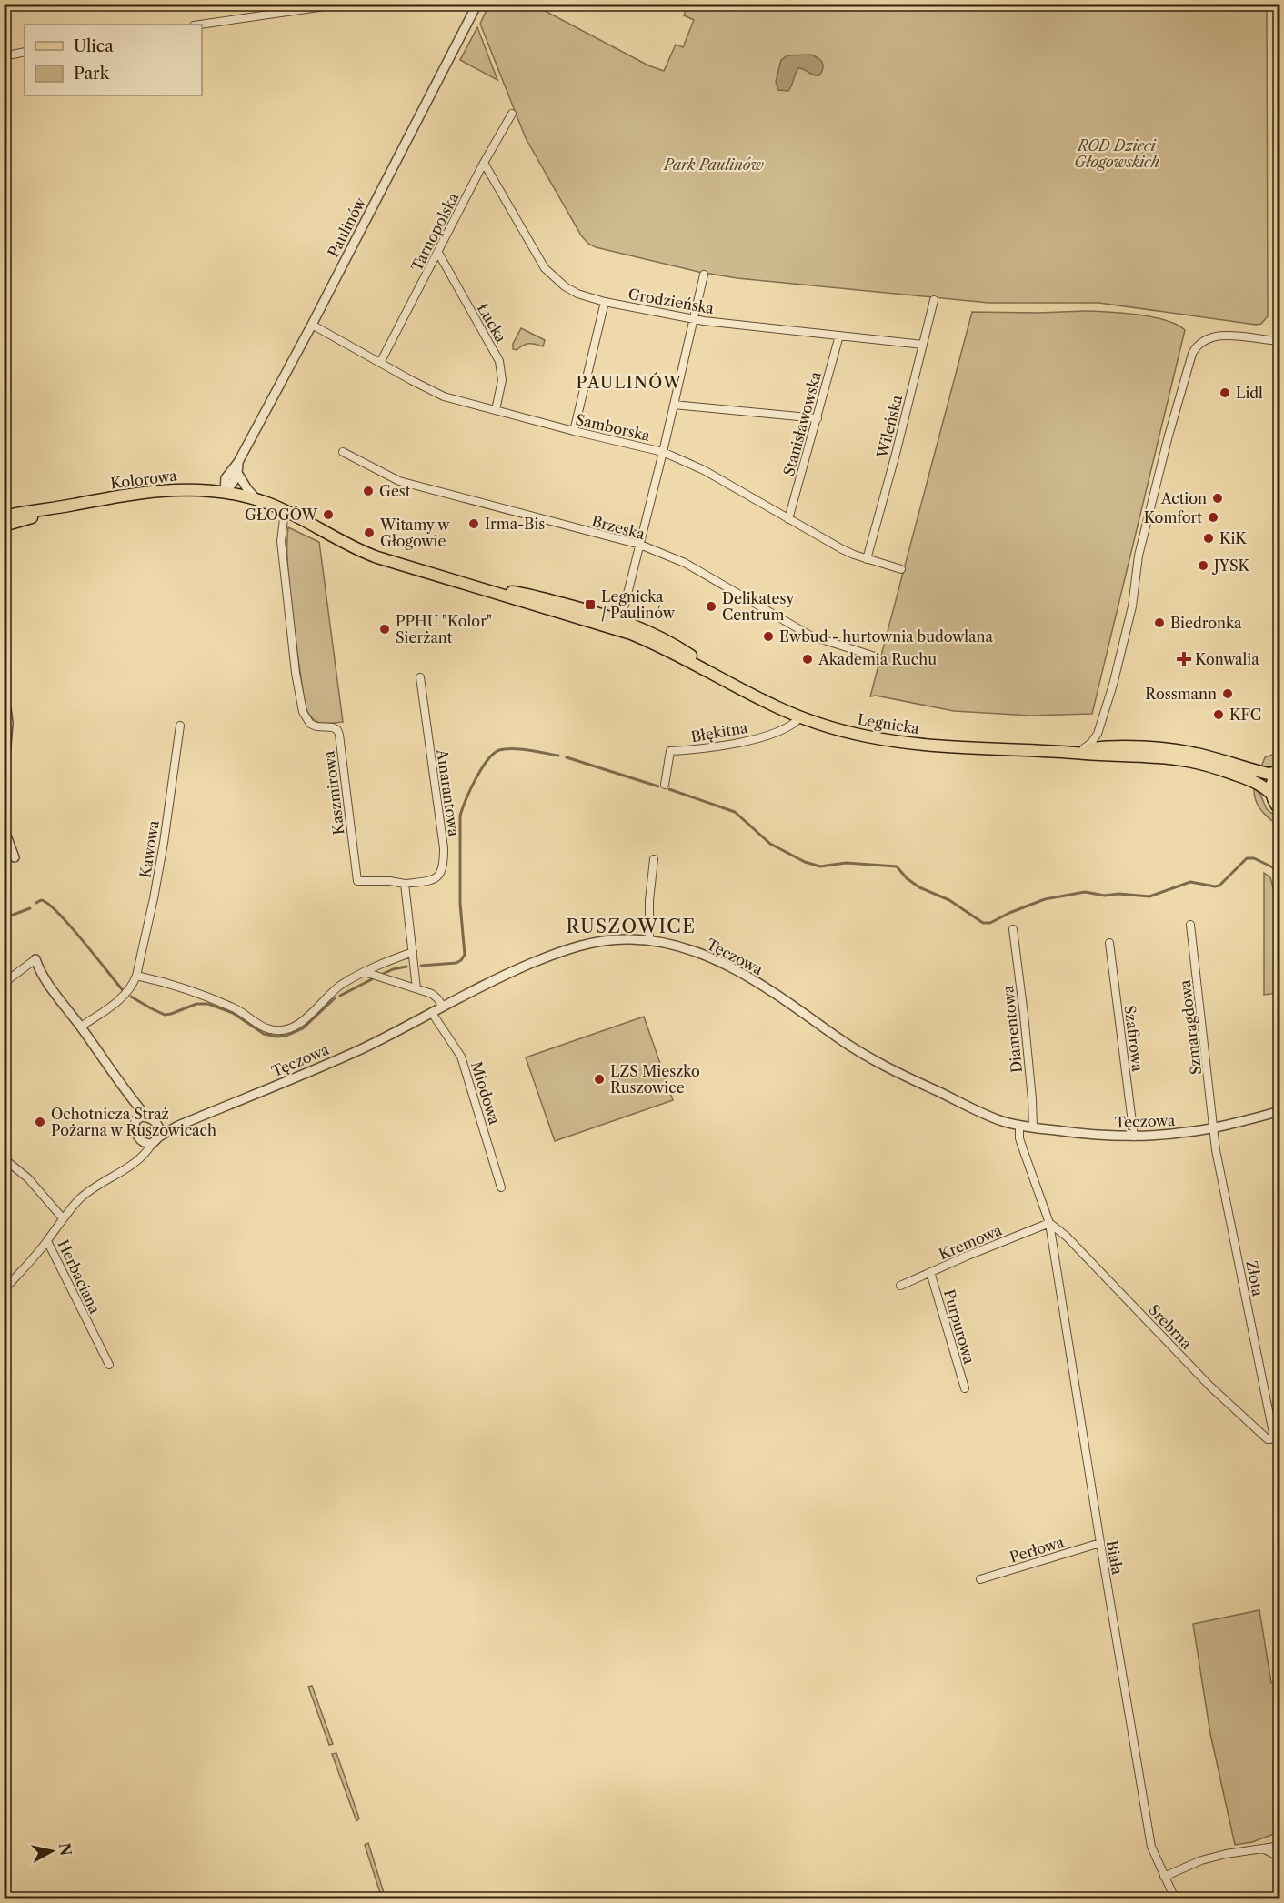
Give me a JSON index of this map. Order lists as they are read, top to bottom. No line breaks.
{"streets":{"main road":["Kolorowa","Legnicka"],"street":["Paulinów","Tarnopolska","Grodzieńska","Łucka","Stanisławowska","Wileńska","Samborska","Brzeska","Błękitna","Kaszmirowa","Amarantowa","Kawowa","Tęczowa","Szmaragdowa","Diamentowa","Szafirowa","Miodowa","Kremowa","Herbaciana","Złota","Purpurowa","Srebrna","Perłowa","Biała"]},"crossings":[["Paulinów","Samborska"],["Paulinów","Kolorowa"],["Paulinów","Legnicka"],["Tarnopolska","Grodzieńska"],["Tarnopolska","Łucka"],["Tarnopolska","Samborska"],["Grodzieńska","Stanisławowska"],["Grodzieńska","Wileńska"],["Łucka","Samborska"],["Stanisławowska","Samborska"],["Wileńska","Samborska"],["Kolorowa","Legnicka"],["Legnicka","Błękitna"],["Legnicka","Kaszmirowa"],["Kaszmirowa","Amarantowa"],["Tęczowa","Szmaragdowa"],["Tęczowa","Diamentowa"],["Tęczowa","Szafirowa"],["Tęczowa","Miodowa"],["Tęczowa","Herbaciana"],["Tęczowa","Złota"],["Tęczowa","Biała"],["Szmaragdowa","Złota"],["Kremowa","Purpurowa"],["Kremowa","Srebrna"],["Kremowa","Biała"],["Złota","Srebrna"],["Srebrna","Biała"],["Perłowa","Biała"]],"districts":["PAULINÓW","RUSZOWICE"],"parks":["ROD Dzieci Głogowskich","Park Paulinów"],"places":{"other":["Lidl","Gest","Action","GŁOGÓW","Komfort","Irma-Bis","Witamy w Głogowie","KiK","JYSK","Delikatesy Centrum","Biedronka","PPHU \"Kolor\" Sierżant","Ewbud - hurtownia budowlana","Akademia Ruchu","Rossmann","KFC","LZS Mieszko Ruszowice","Ochotnicza Straż Pożarna w Ruszowicach"],"transit":["Legnicka / Paulinów"],"health":["Konwalia"]},"legend":["Ulica","Park"],"north":"right"}
